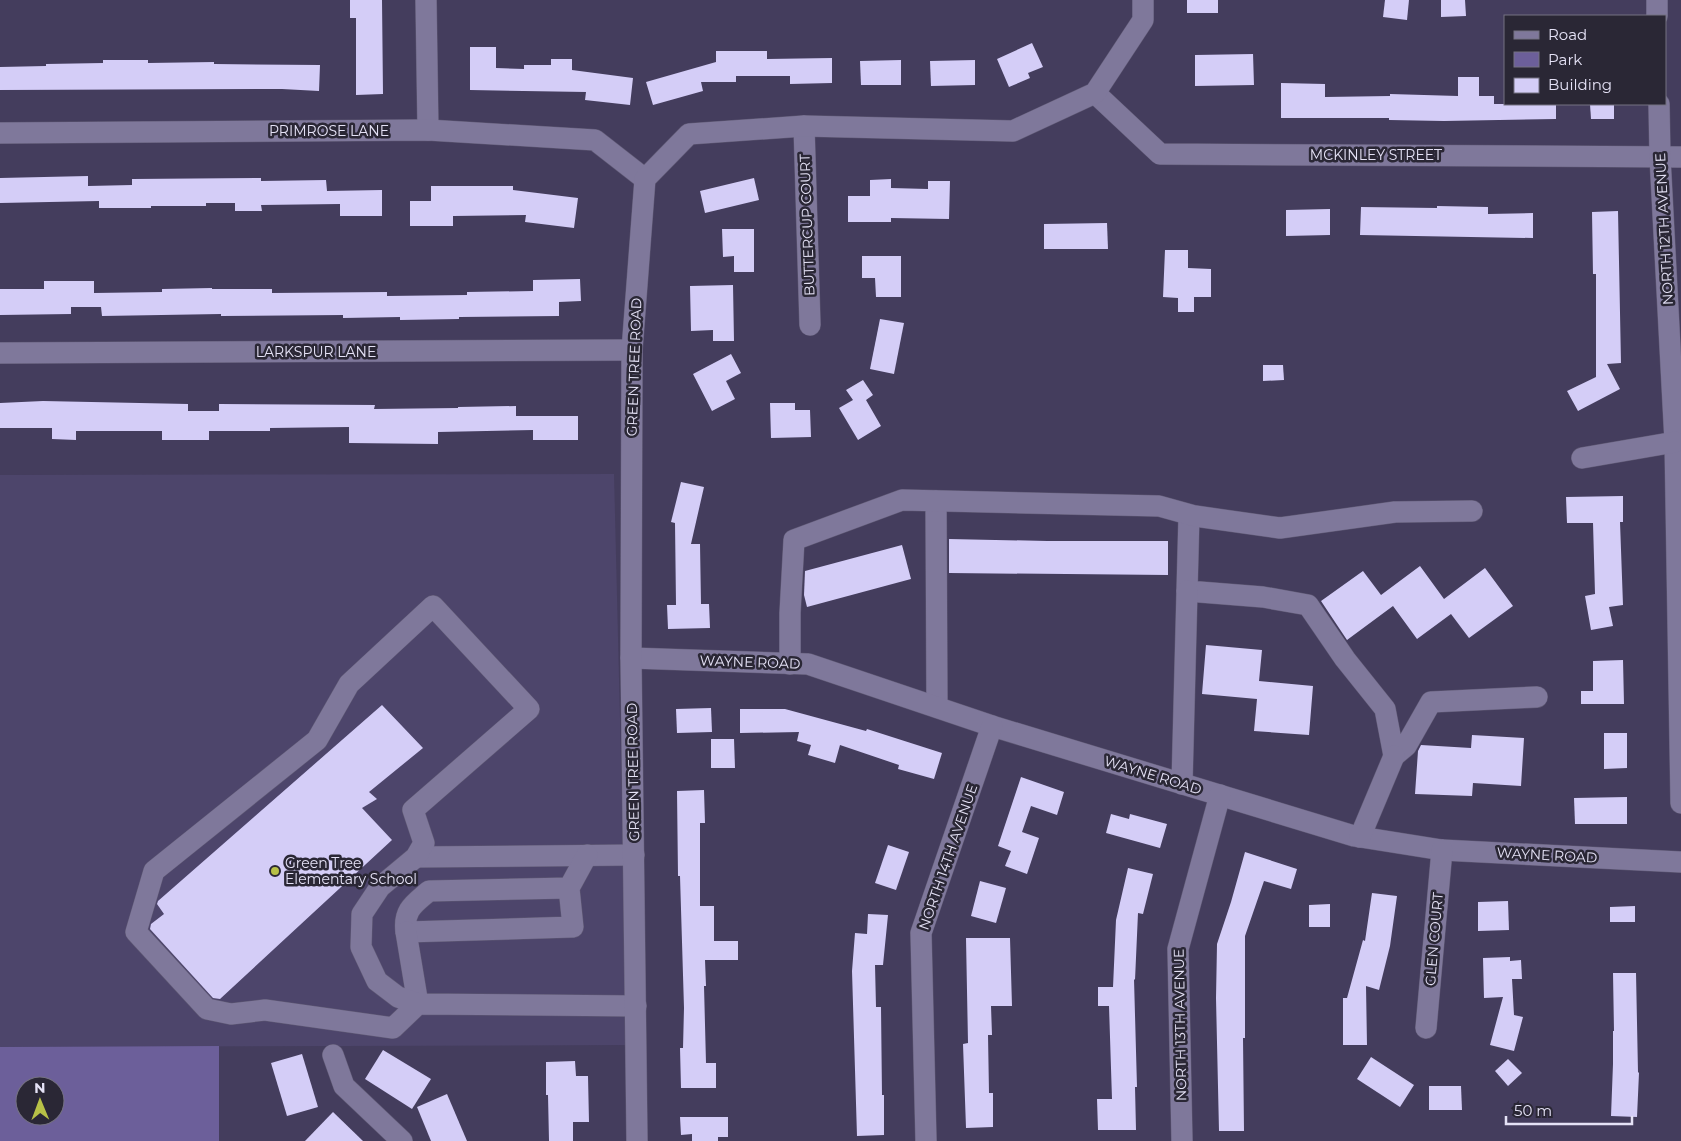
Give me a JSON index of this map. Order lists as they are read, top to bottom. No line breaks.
{"streets":{"street":["PRIMROSE LANE","MCKINLEY STREET","BUTTERCUP COURT","NORTH 12TH AVENUE","LARKSPUR LANE","GREEN TREE ROAD","WAYNE ROAD","NORTH 14TH AVENUE","GLEN COURT","NORTH 13TH AVENUE"]},"crossings":[["PRIMROSE LANE","GREEN TREE ROAD"],["MCKINLEY STREET","NORTH 12TH AVENUE"],["LARKSPUR LANE","GREEN TREE ROAD"],["GREEN TREE ROAD","WAYNE ROAD"],["WAYNE ROAD","NORTH 14TH AVENUE"],["WAYNE ROAD","GLEN COURT"],["WAYNE ROAD","NORTH 13TH AVENUE"]],"places":["Green Tree Elementary School"],"legend":["Road","Park","Building"],"scale_bar":"50 m","north":"top"}
